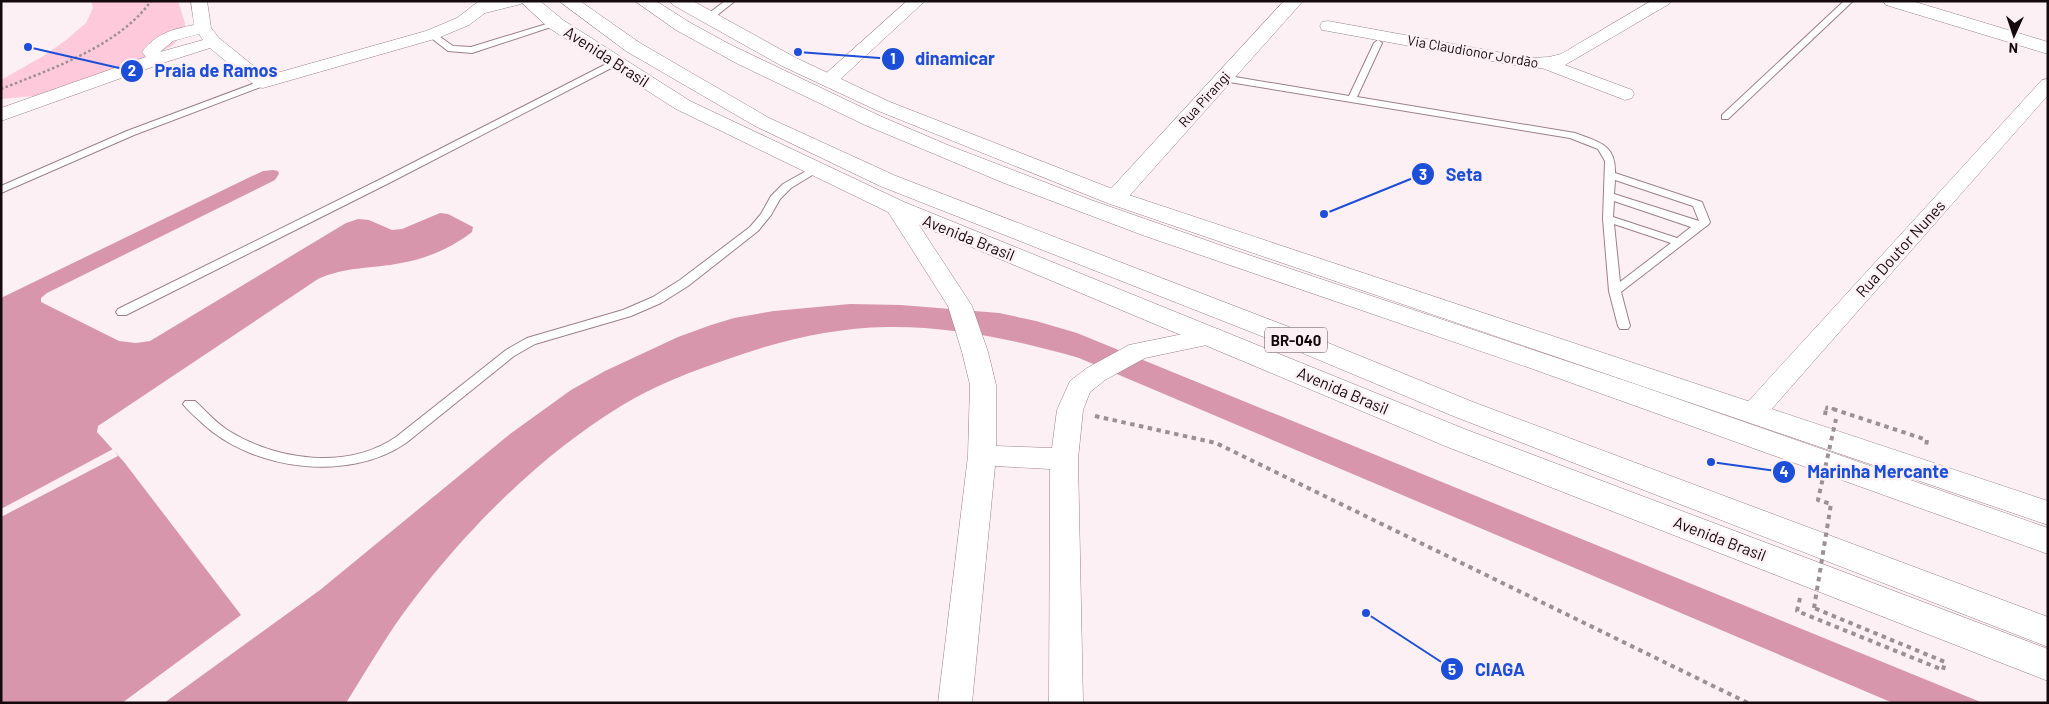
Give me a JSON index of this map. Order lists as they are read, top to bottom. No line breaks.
{"streets":{"main road":["Avenida Brasil","Rua Pirangi","BR-040"],"street":["Via Claudionor Jordão","Rua Doutor Nunes"]},"places":["Praia de Ramos","dinamicar","Seta","Marinha Mercante","CIAGA"],"north":"bottom"}
